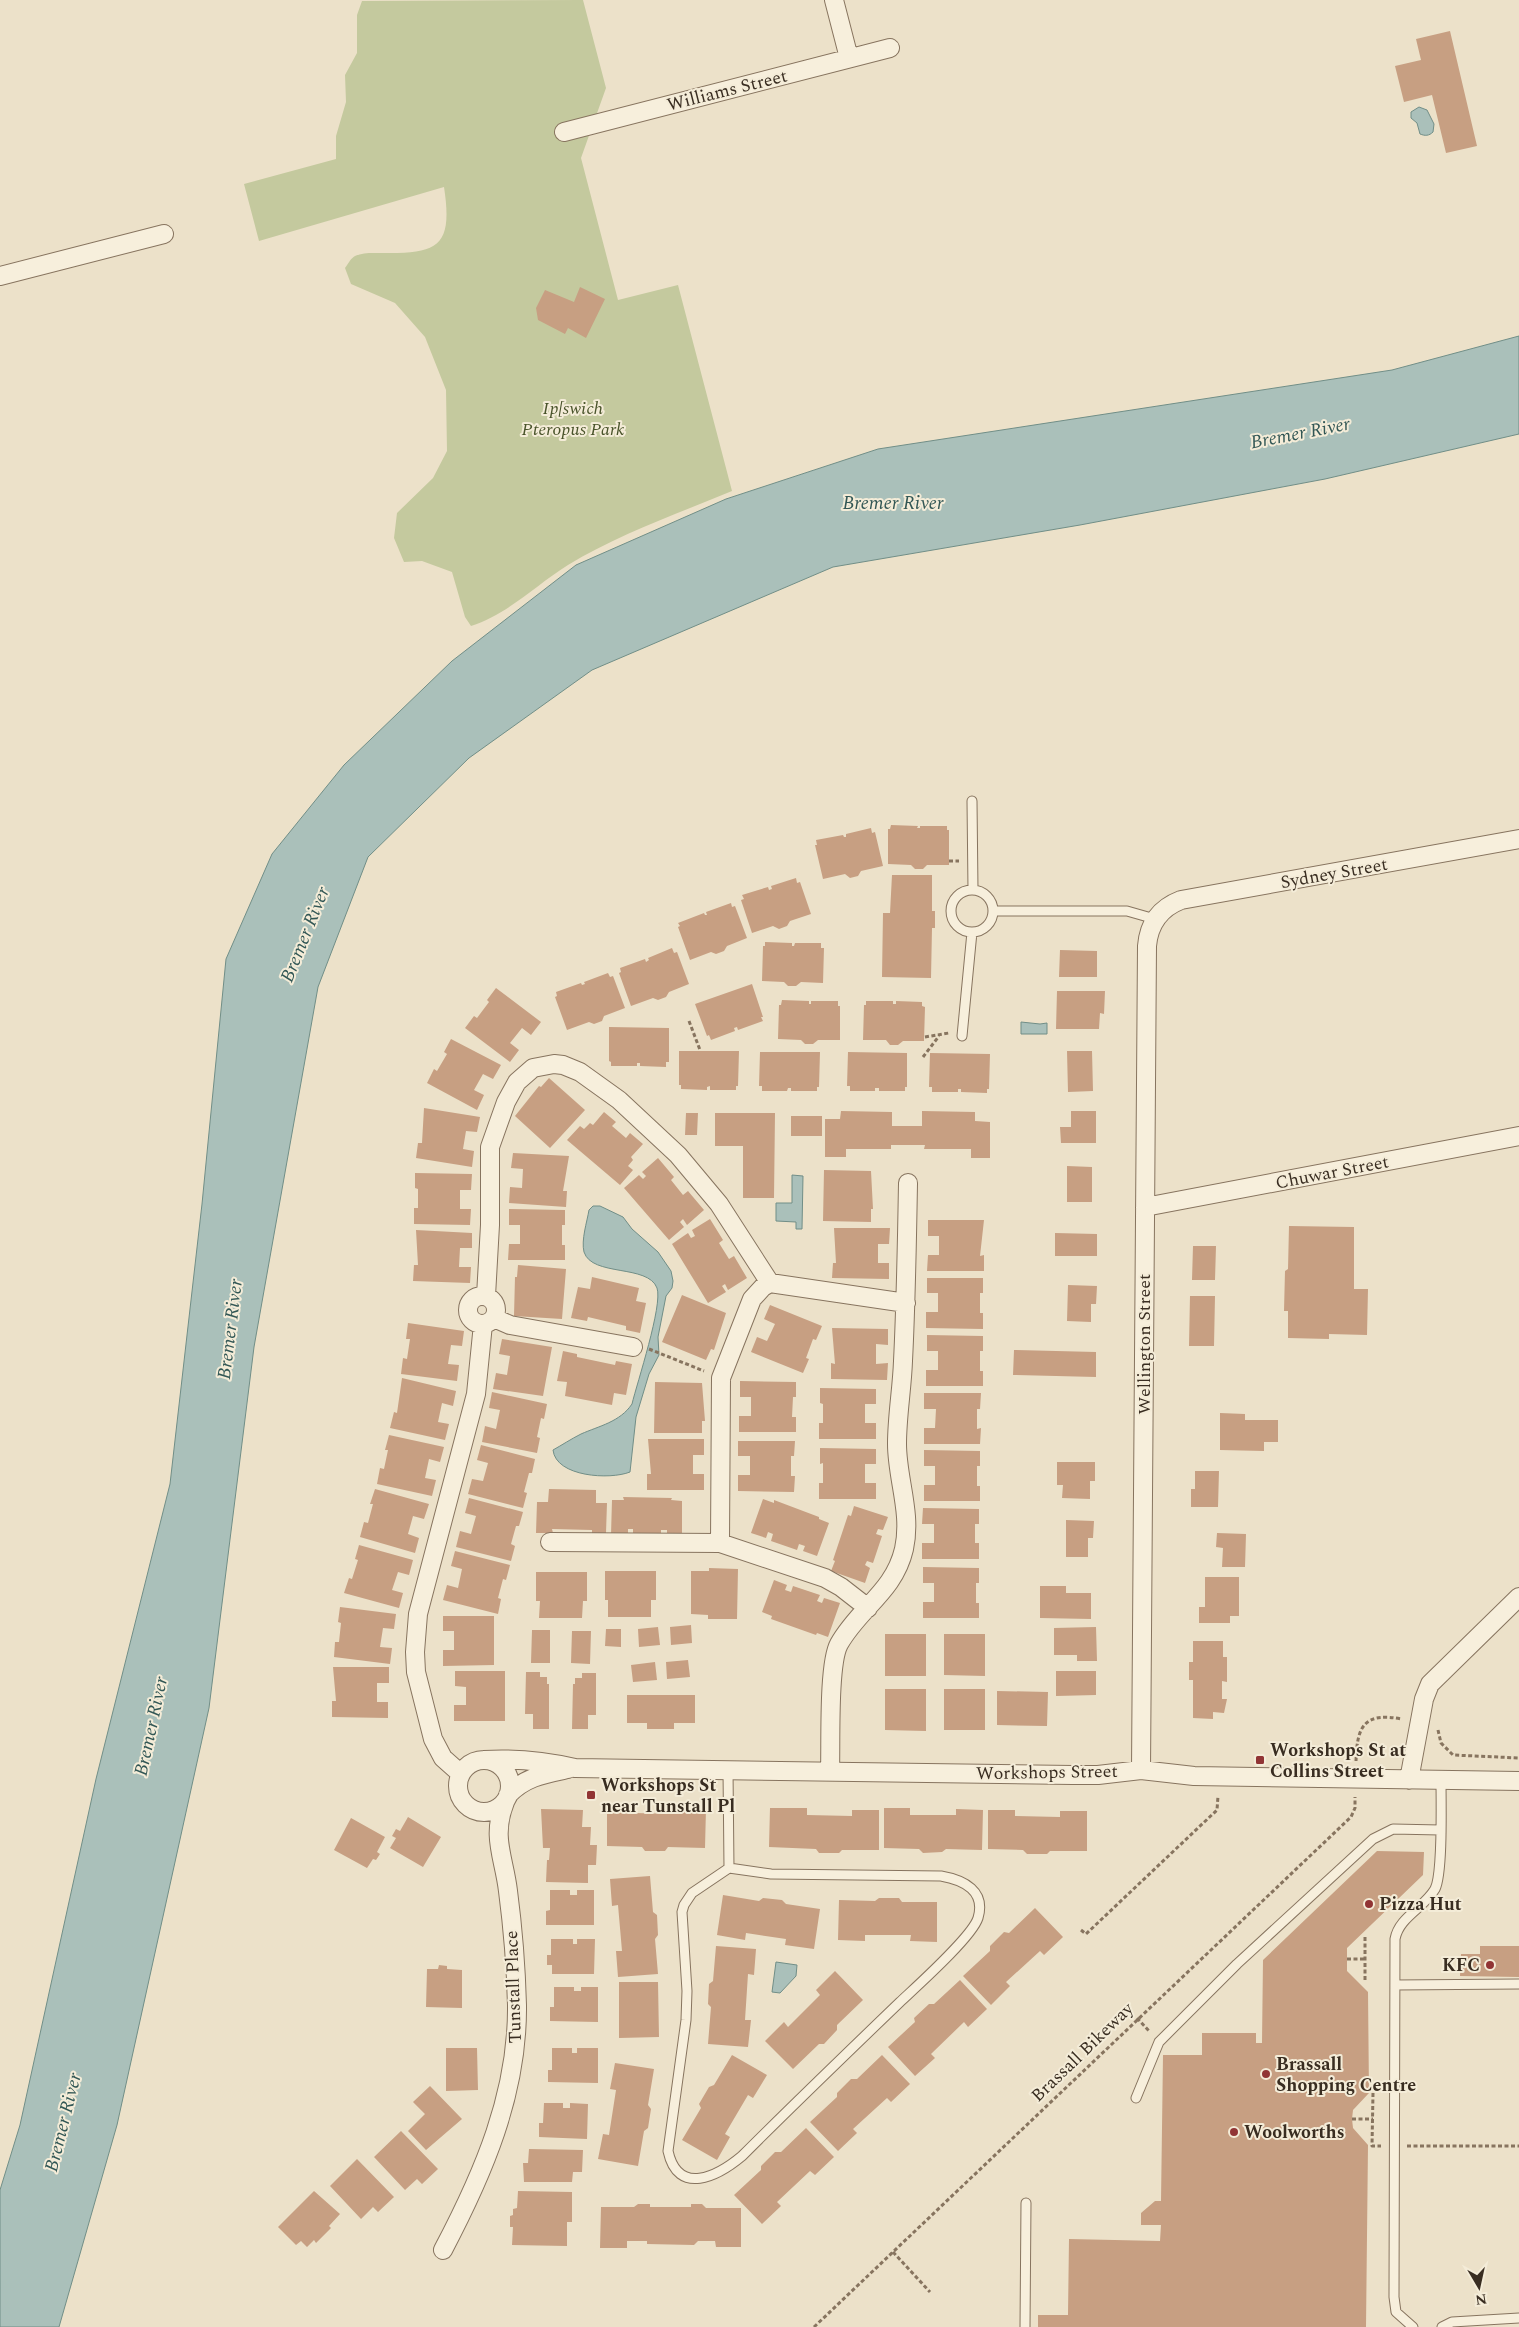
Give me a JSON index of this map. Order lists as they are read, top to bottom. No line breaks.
{"streets":{"street":["Williams Street","Sydney Street","Chuwar Street","Wellington Street","Workshops Street","Tunstall Place"],"path":["Brassall Bikeway"]},"crossings":[["Sydney Street","Wellington Street"],["Chuwar Street","Wellington Street"],["Wellington Street","Workshops Street"],["Workshops Street","Tunstall Place"]],"water":["Bremer River"],"parks":["Ip[swich Pteropus Park"],"places":{"transit":["Workshops St at Collins Street","Workshops St near Tunstall Pl"],"other":["Pizza Hut","KFC","Brassall Shopping Centre","Woolworths"]},"north":"bottom"}
